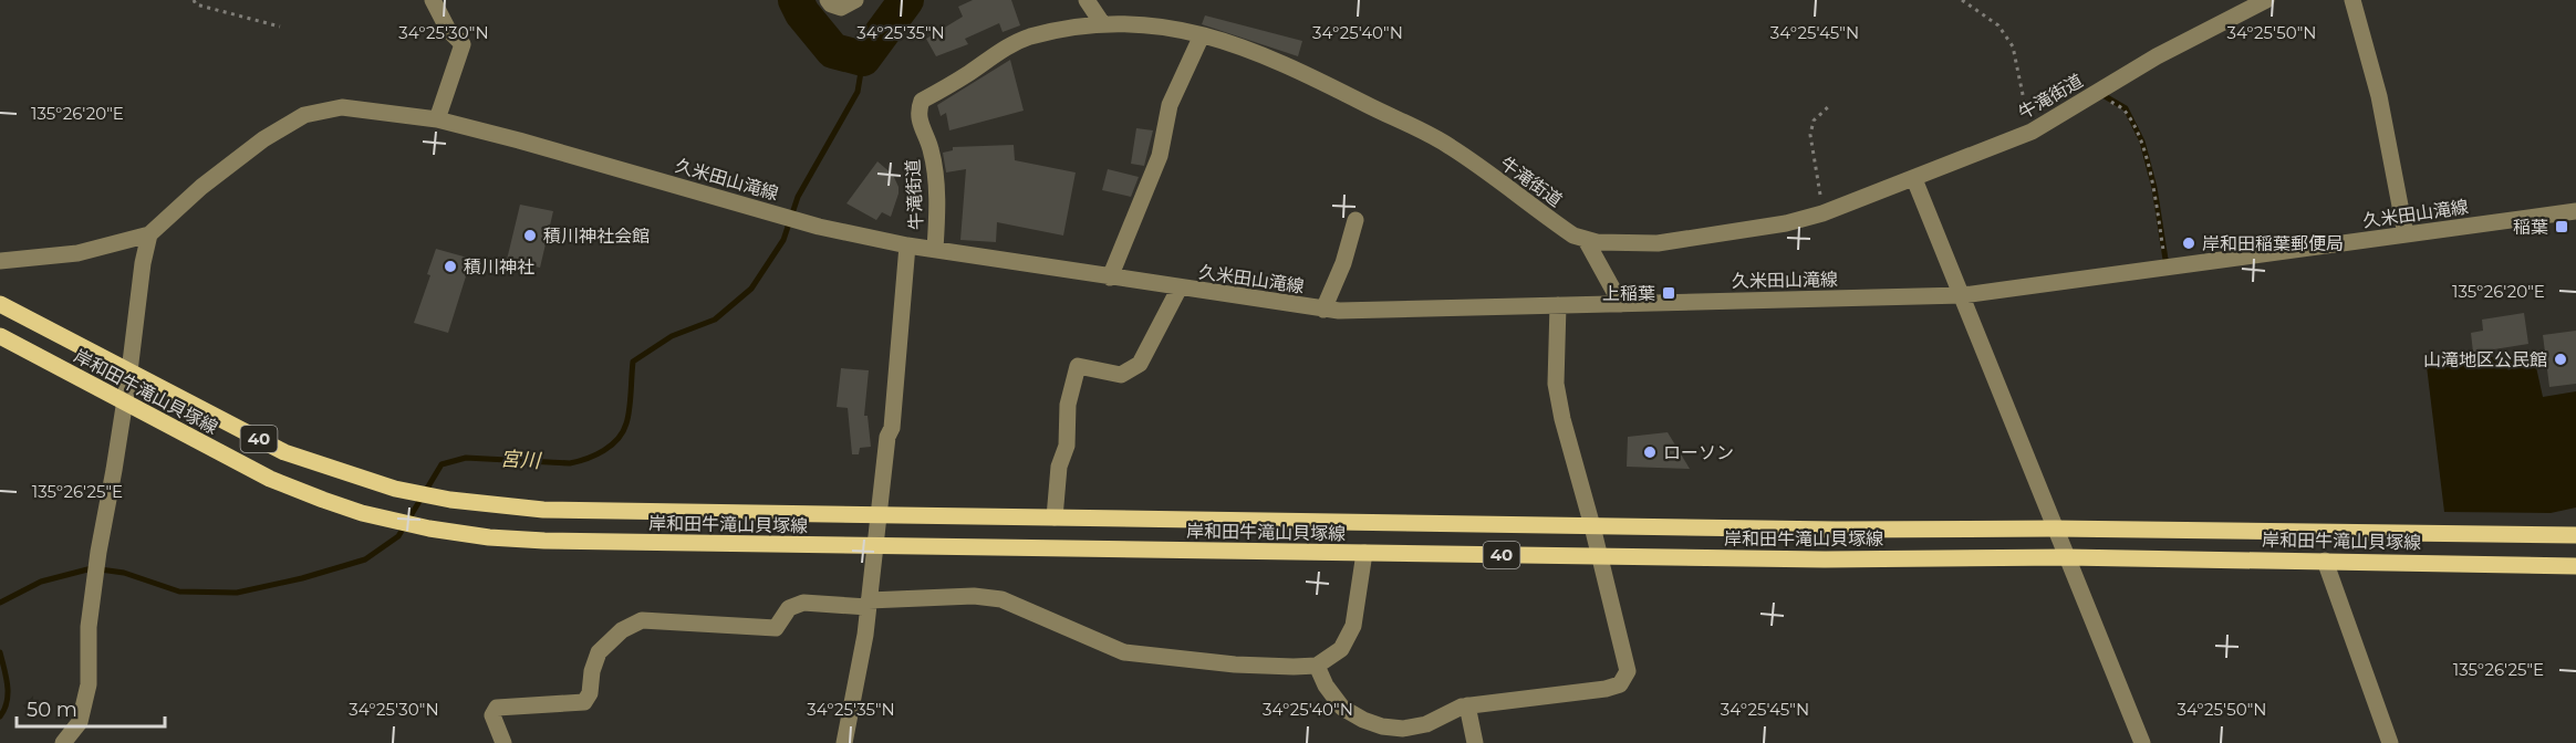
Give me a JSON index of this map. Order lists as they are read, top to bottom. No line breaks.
{"streets":{"main road":["岸和田牛滝山貝塚線","40"],"street":["牛滝街道","久米田山滝線"]},"crossings":[["牛滝街道","久米田山滝線"]],"water":["宮川"],"places":{"transit":["稲葉","上稲葉"],"other":["積川神社会館","岸和田稲葉郵便局","積川神社","山滝地区公民館","ローソン"]},"scale_bar":"50 m","coordinates":["34°25'30\"N","34°25'35\"N","34°25'40\"N","34°25'45\"N","34°25'50\"N","135°26'20\"E","135°26'25\"E"]}
